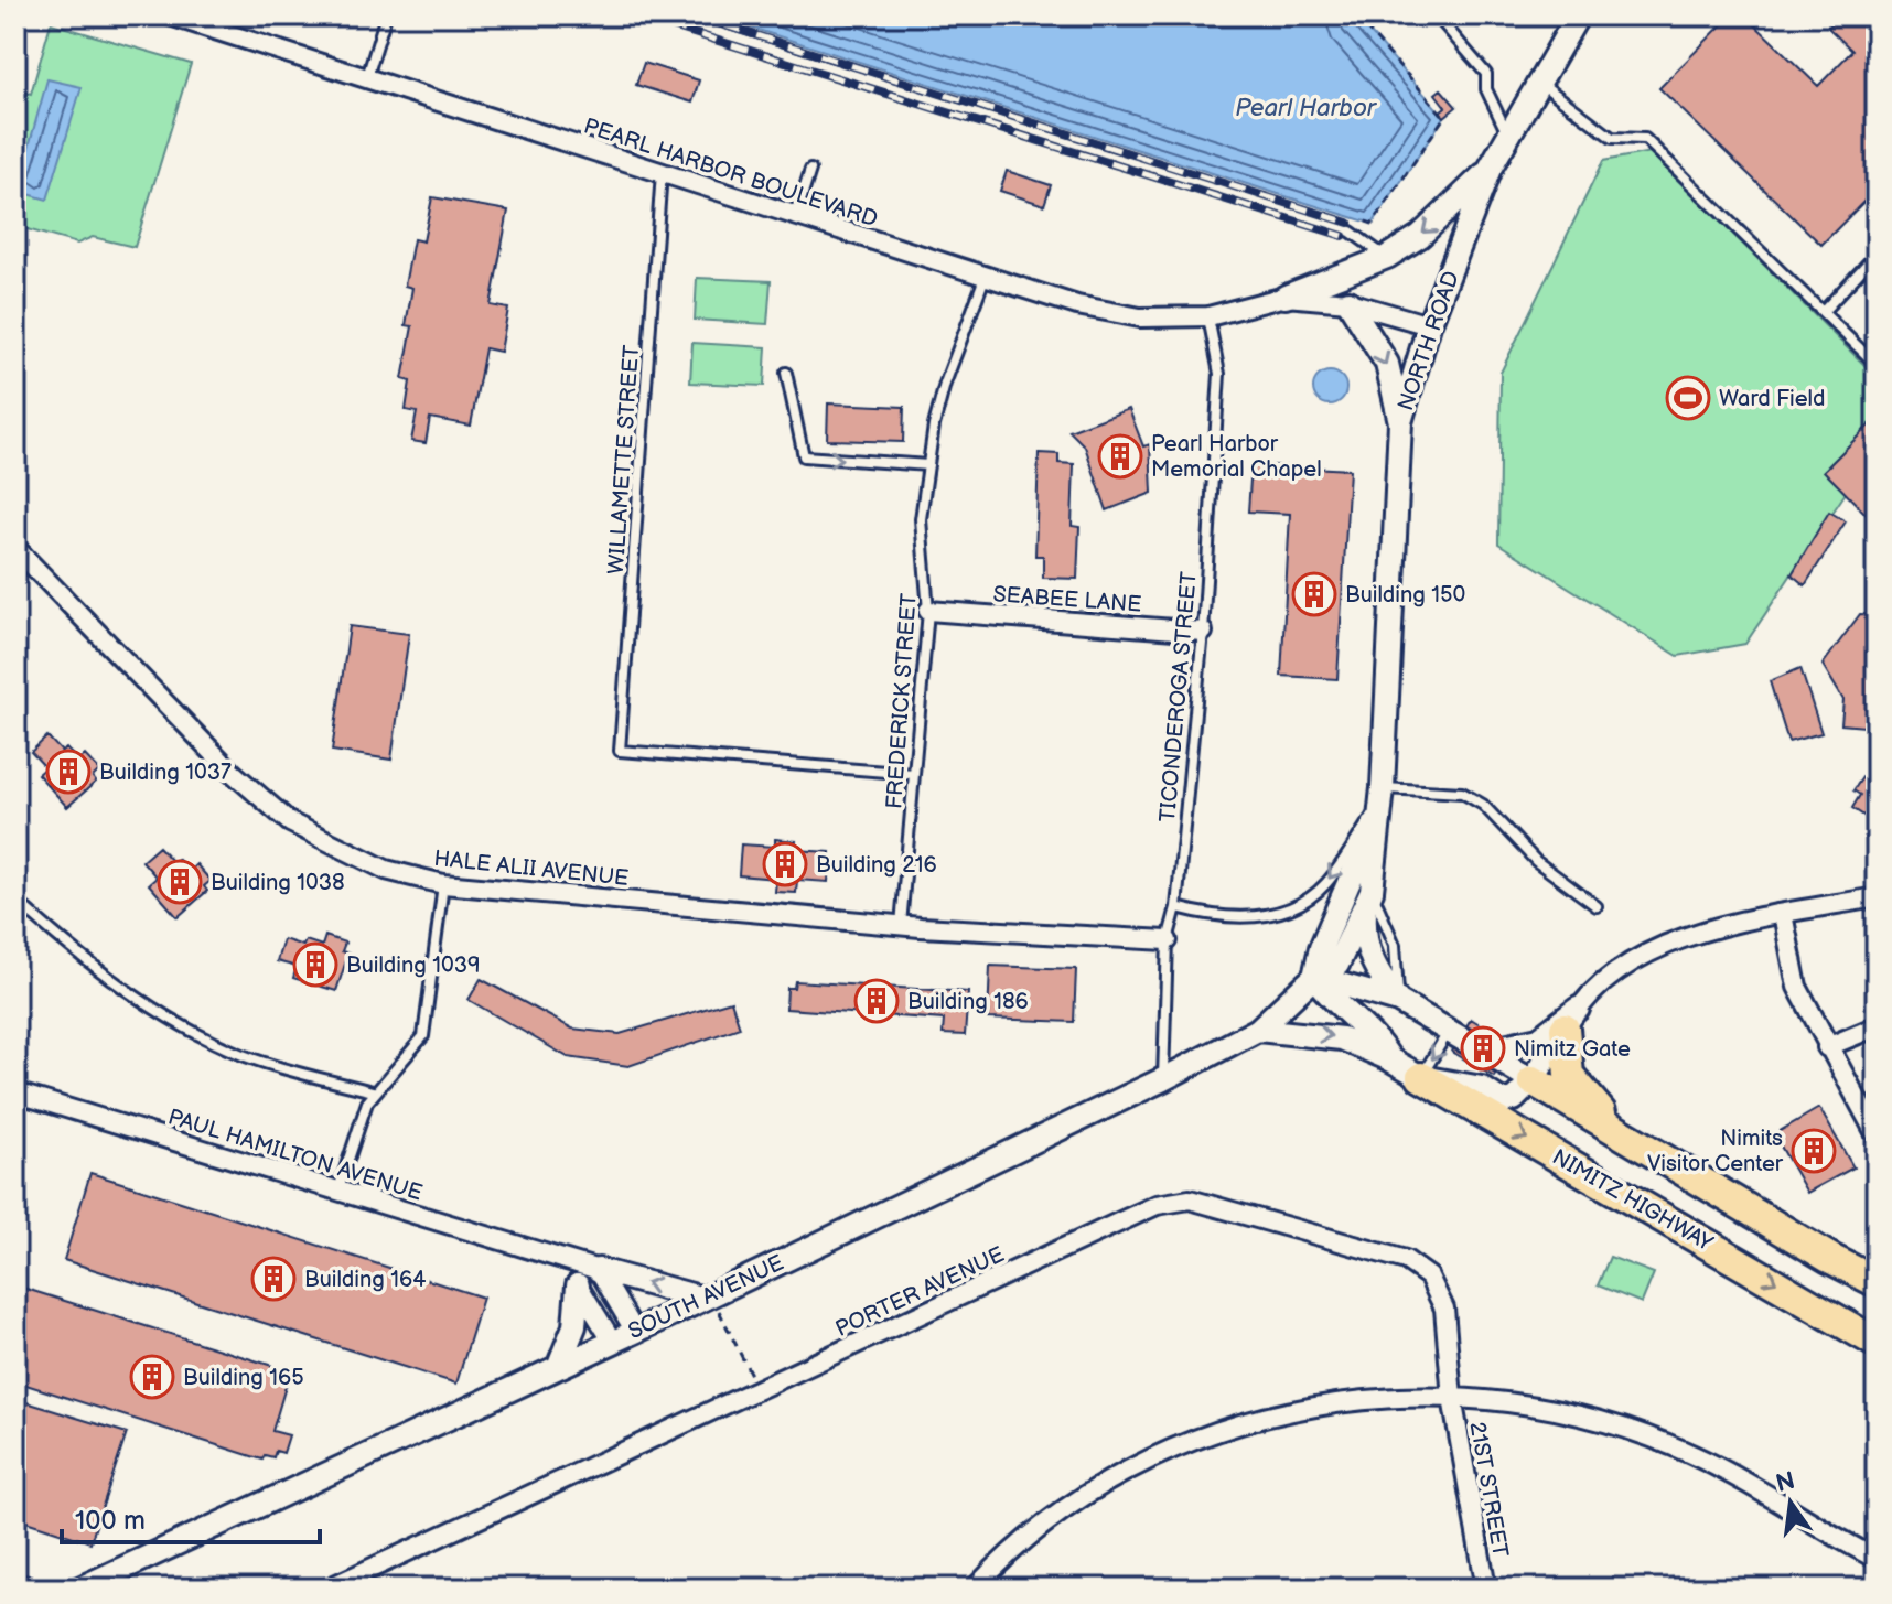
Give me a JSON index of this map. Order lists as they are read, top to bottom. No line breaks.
{"streets":{"main road":["NIMITZ HIGHWAY"],"street":["PEARL HARBOR BOULEVARD","NORTH ROAD","SEABEE LANE","HALE ALII AVENUE","PAUL HAMILTON AVENUE","PORTER AVENUE","SOUTH AVENUE","21ST STREET"],"lane":["WILLAMETTE STREET","TICONDEROGA STREET","FREDERICK STREET"]},"crossings":[["PEARL HARBOR BOULEVARD","NORTH ROAD"],["PEARL HARBOR BOULEVARD","WILLAMETTE STREET"],["PEARL HARBOR BOULEVARD","TICONDEROGA STREET"],["PEARL HARBOR BOULEVARD","FREDERICK STREET"],["NORTH ROAD","SOUTH AVENUE"],["WILLAMETTE STREET","FREDERICK STREET"],["SEABEE LANE","TICONDEROGA STREET"],["SEABEE LANE","FREDERICK STREET"],["TICONDEROGA STREET","HALE ALII AVENUE"],["TICONDEROGA STREET","SOUTH AVENUE"],["FREDERICK STREET","HALE ALII AVENUE"],["PORTER AVENUE","21ST STREET"]],"water":["Pearl Harbor"],"places":{"sports":["Ward Field"],"building":["Pearl Harbor Memorial Chapel","Building 150","Building 1037","Building 216","Building 1038","Building 1039","Building 186","Nimitz Gate","Nimits Visitor Center","Building 164","Building 165"]},"scale_bar":"100 m","north":"top"}
